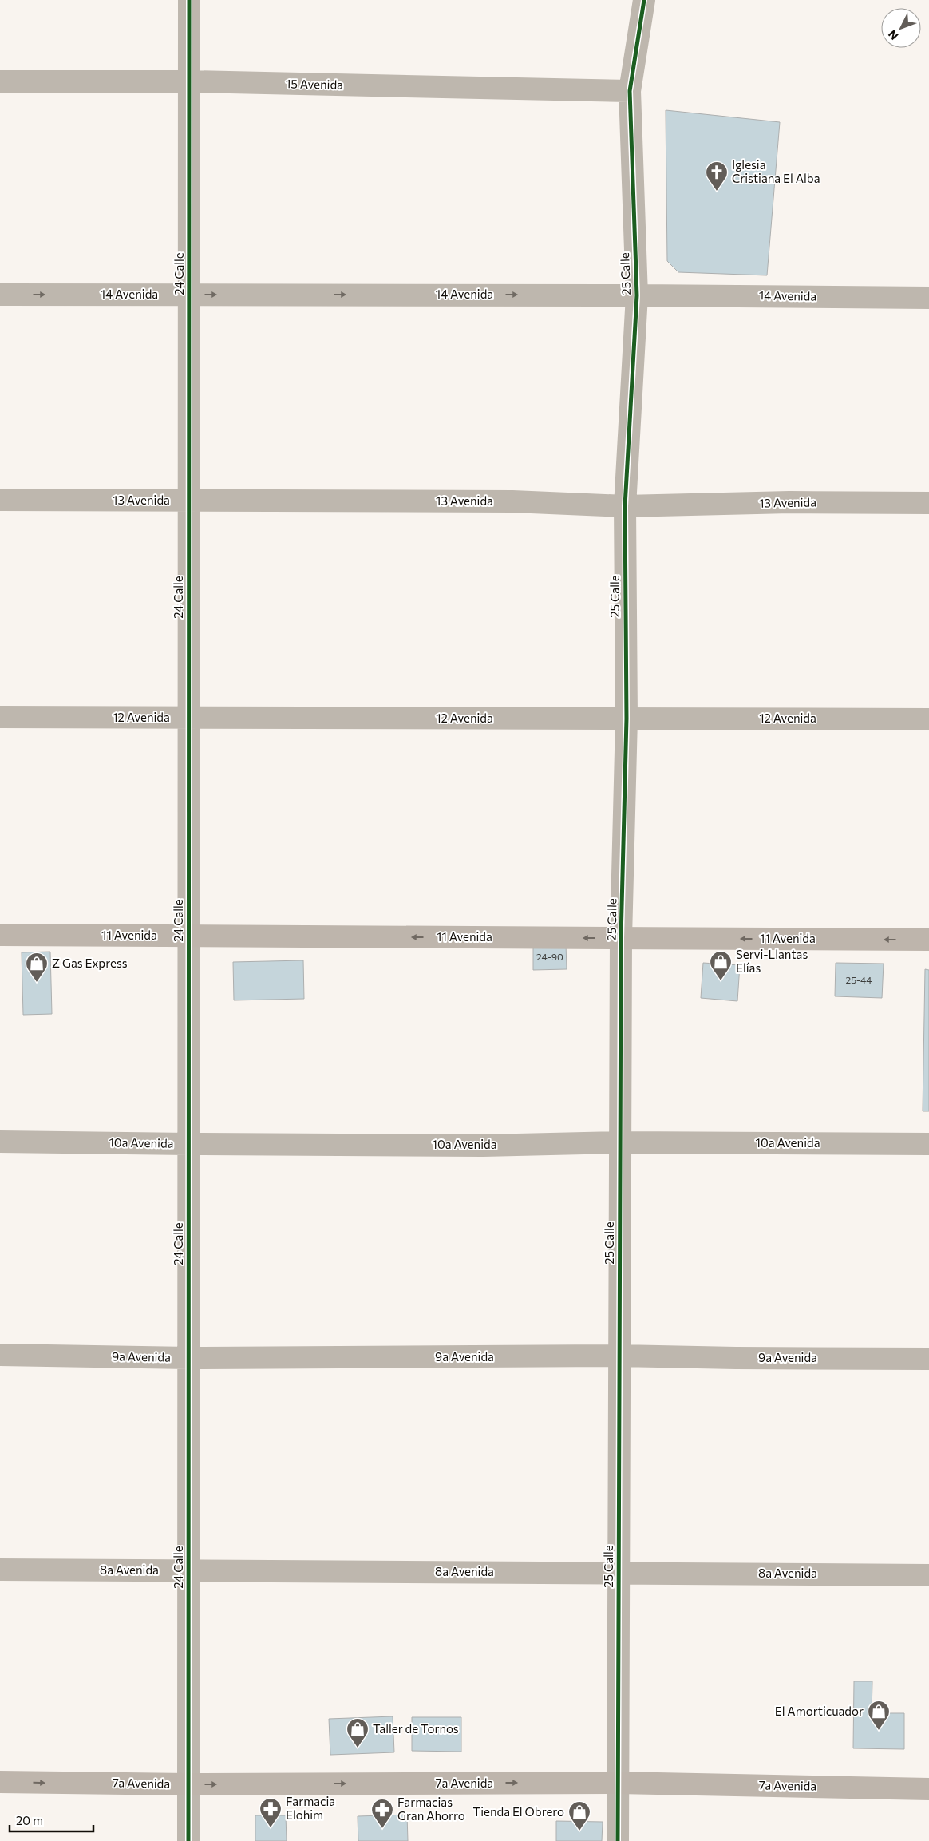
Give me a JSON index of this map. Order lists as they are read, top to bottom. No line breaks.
{"streets":{"main road":["11 Avenida","7a Avenida"],"street":["15 Avenida","24 Calle","25 Calle","14 Avenida","13 Avenida","12 Avenida","10a Avenida","9a Avenida","8a Avenida"]},"crossings":[["15 Avenida","24 Calle"],["15 Avenida","25 Calle"],["24 Calle","14 Avenida"],["24 Calle","13 Avenida"],["24 Calle","12 Avenida"],["24 Calle","11 Avenida"],["24 Calle","10a Avenida"],["24 Calle","9a Avenida"],["24 Calle","8a Avenida"],["24 Calle","7a Avenida"],["25 Calle","14 Avenida"],["25 Calle","13 Avenida"],["25 Calle","12 Avenida"],["25 Calle","11 Avenida"],["25 Calle","10a Avenida"],["25 Calle","9a Avenida"],["25 Calle","8a Avenida"],["25 Calle","7a Avenida"]],"one_way":["14 Avenida","11 Avenida","7a Avenida"],"places":{"church":["Iglesia Cristiana El Alba"],"shop":["Servi-Llantas Elías","Z Gas Express","El Amorticuador","Taller de Tornos","Tienda El Obrero"],"pharmacy":["Farmacia Elohim","Farmacias Gran Ahorro"]},"house_numbers":["24-90","25-44"],"scale_bar":"20 m","north":"bottom left"}
